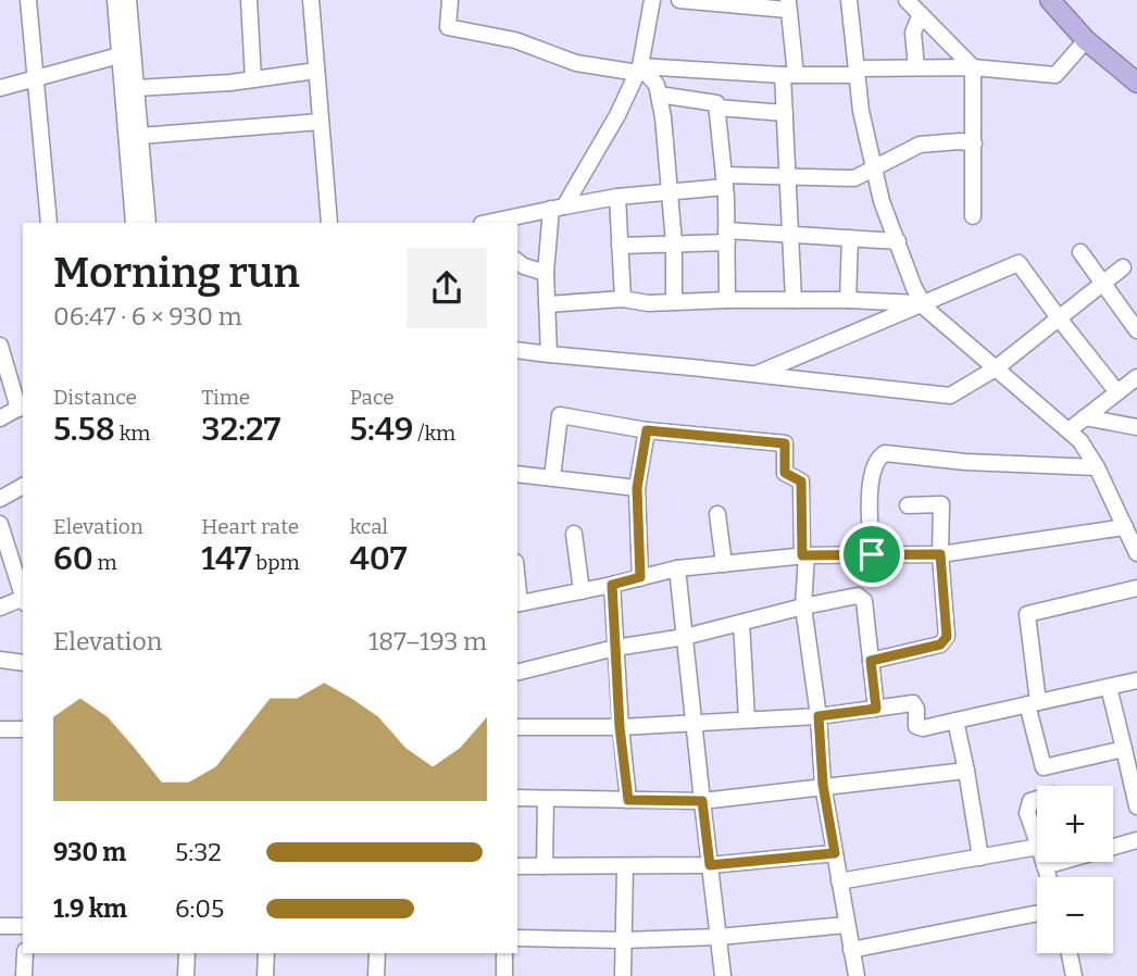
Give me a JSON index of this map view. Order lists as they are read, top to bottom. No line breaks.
{"page":{"heading":["Morning run","06:47 · 6 × 930 m"],"stats":[["Distance","5.58 km"],["Time","32:27"],["Pace","5:49 /km"],["Elevation","60 m"],["Heart rate","147 bpm"],["kcal","407"]],"chart":["Elevation","187–193 m"],"map_buttons":["+","−"],"list":[{"name":"930 m","note":"5:32"},{"name":"1.9 km","note":"6:05"}]}}
